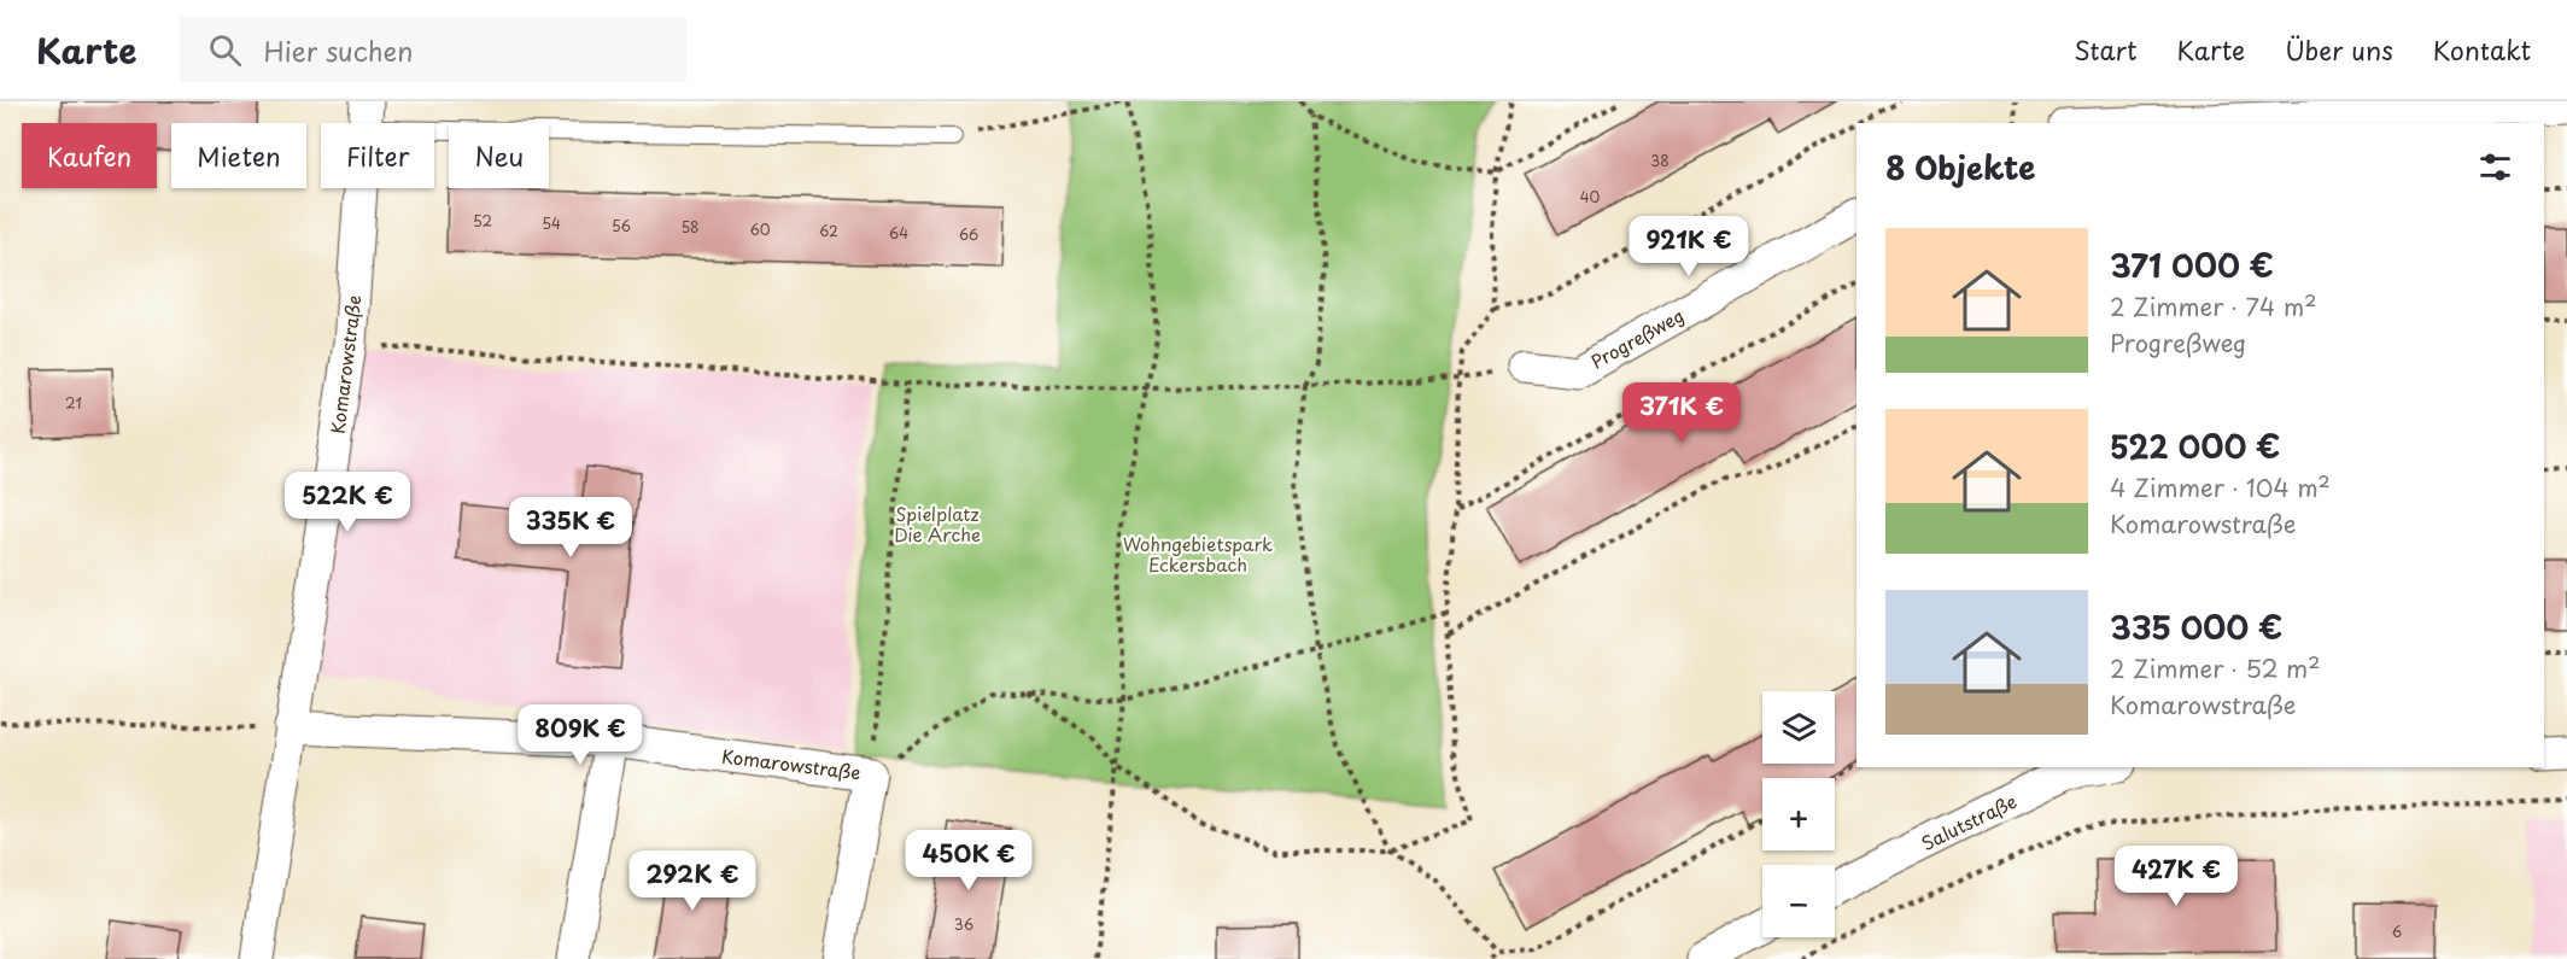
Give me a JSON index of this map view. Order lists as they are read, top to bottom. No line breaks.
{"streets":{"street":["Progreßweg","Komarowstraße","Salutstraße"]},"parks":["Spielplatz Die Arche","Wohngebietspark Eckersbach"],"house_numbers":["38","40","52","54","56","58","60","62","64","66","21","36","6"],"page":{"header":"Karte","search":"Hier suchen","nav":["Start","Karte","Über uns","Kontakt"],"chip":["Kaufen","Mieten","Filter","Neu"],"heading":"8 Objekte","list":[{"name":"371 000 €","note":"2 Zimmer · 74 m² · Progreßweg"},{"name":"522 000 €","note":"4 Zimmer · 104 m² · Komarowstraße"},{"name":"335 000 €","note":"2 Zimmer · 52 m² · Komarowstraße"}],"price":["921K €","371K €","522K €","335K €","809K €","450K €","427K €","292K €"],"map_buttons":["+","−"]}}
